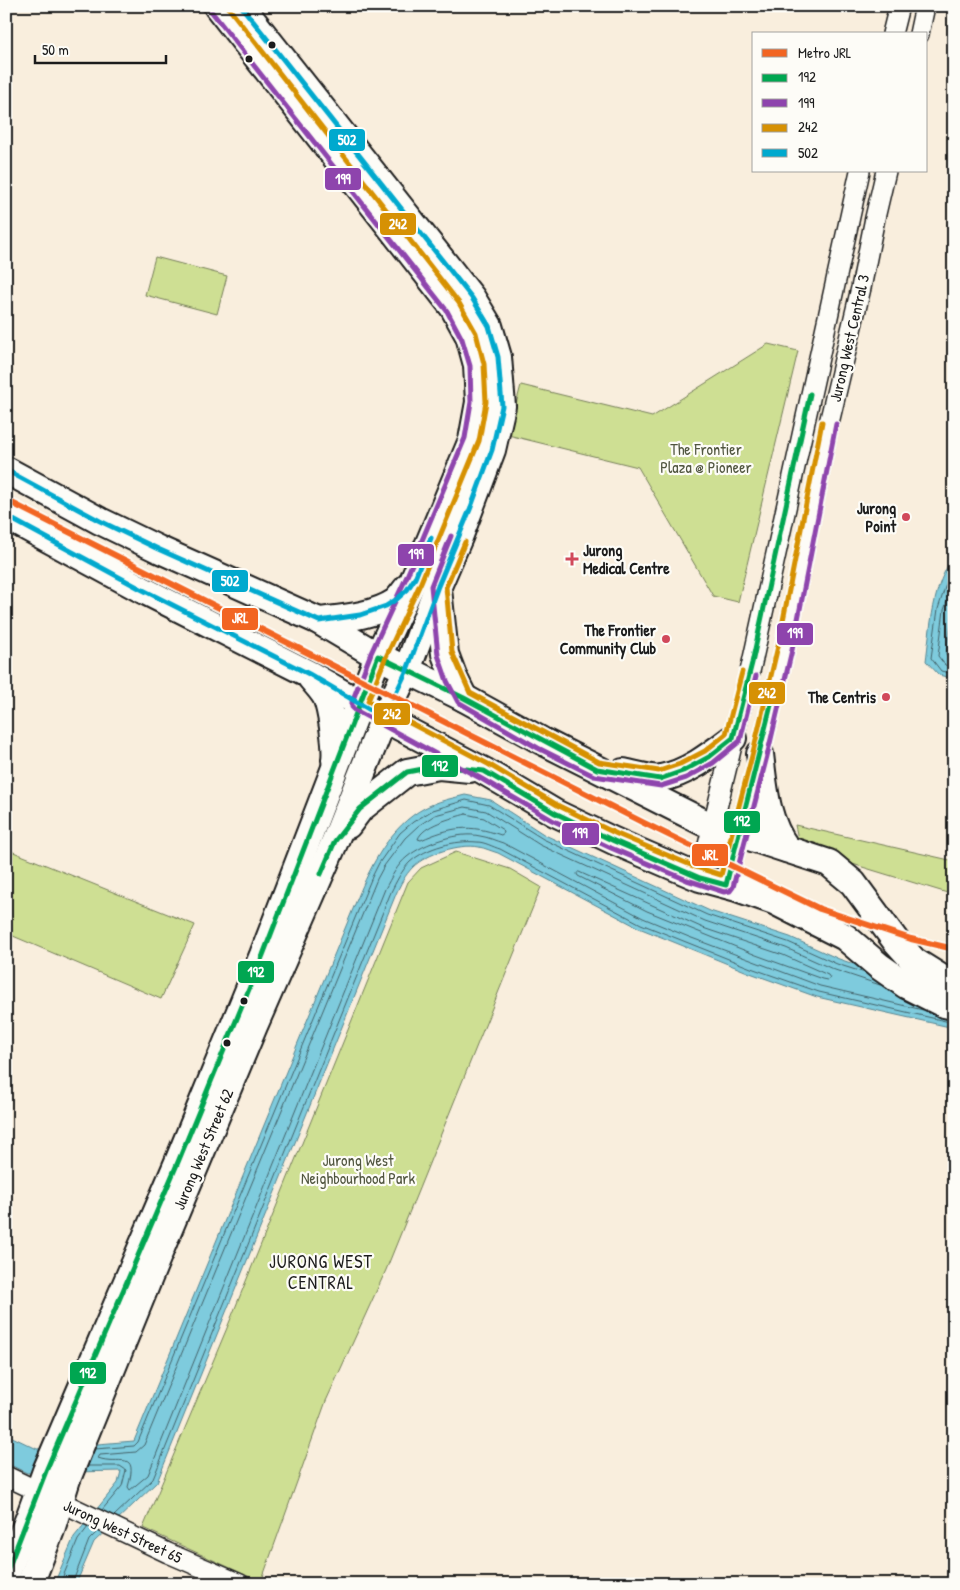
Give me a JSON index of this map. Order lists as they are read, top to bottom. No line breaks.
{"streets":{"street":["Jurong West Central 3","Jurong West Street 62","Jurong West Street 65"]},"crossings":[["Jurong West Street 62","Jurong West Street 65"]],"districts":["JURONG WEST CENTRAL"],"parks":["The Frontier Plaza @ Pioneer","Jurong West Neighbourhood Park"],"places":{"other":["Jurong Point","The Frontier Community Club","The Centris"],"health":["Jurong Medical Centre"]},"lines":["transit line 242","transit line 502","transit line 199","transit line 192","metro line JRL"],"legend":["Metro JRL","192","199","242","502"],"scale_bar":"50 m"}
